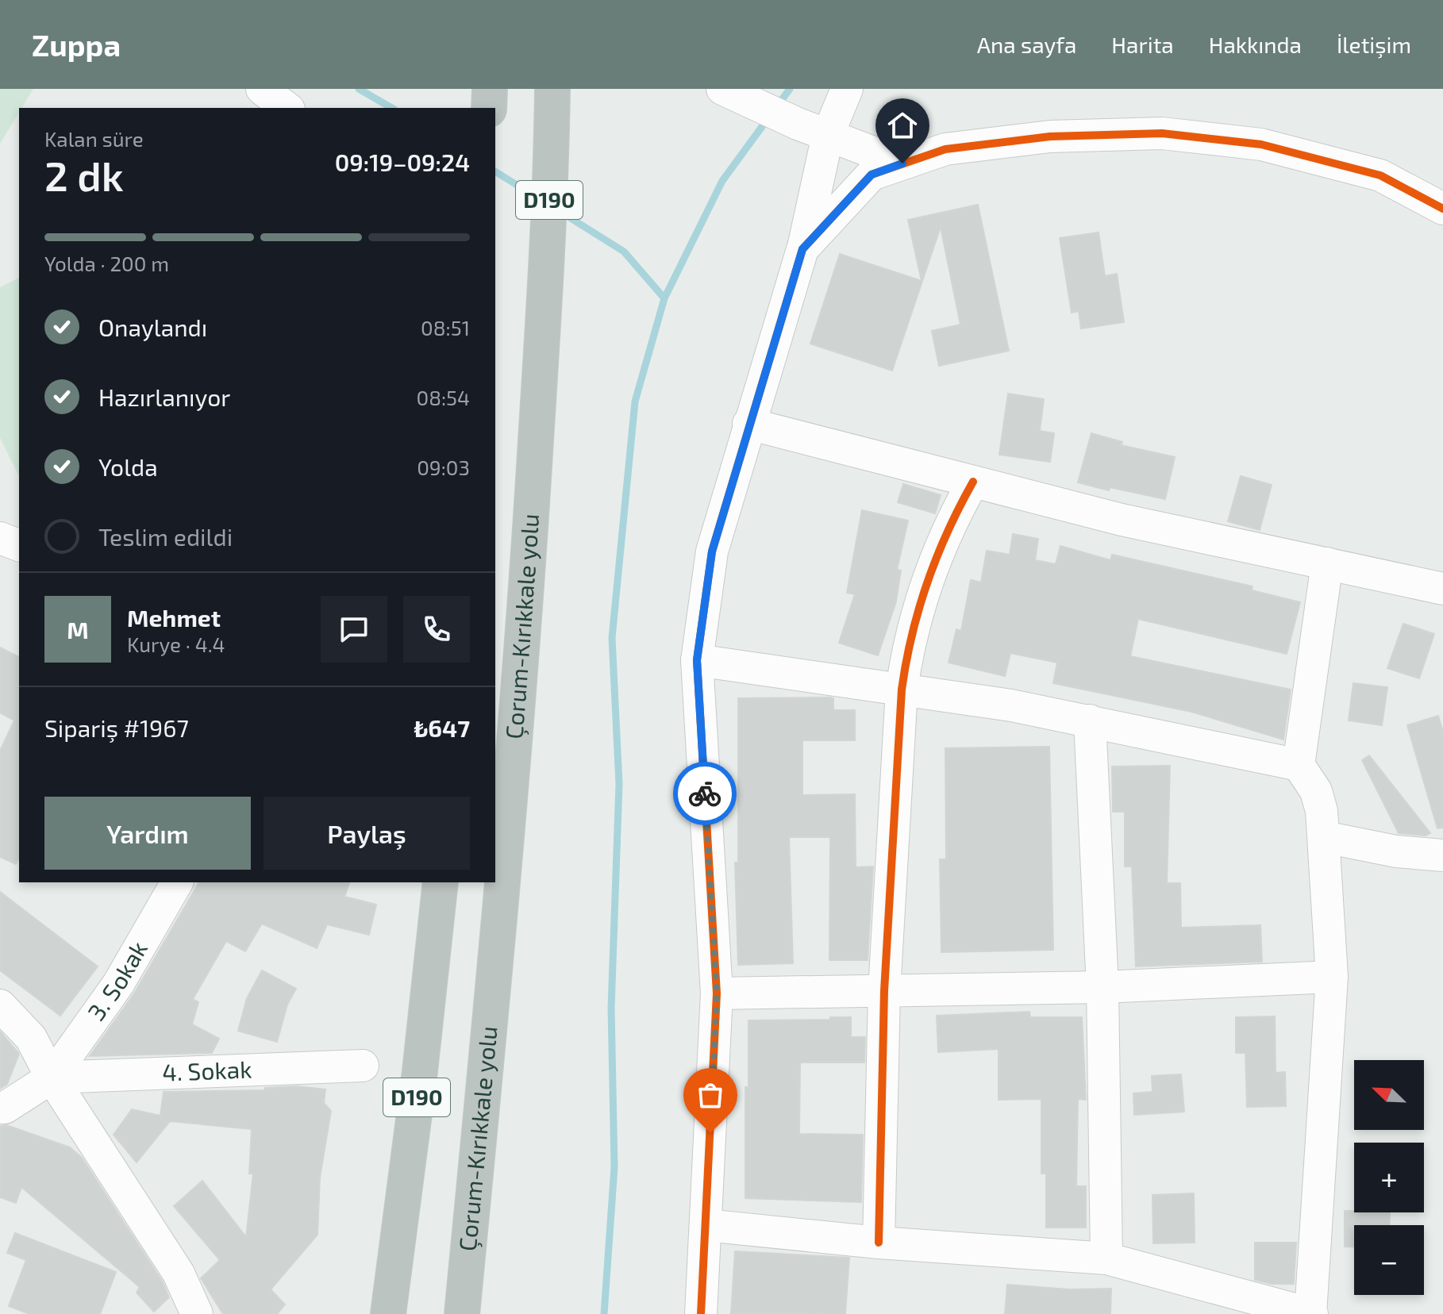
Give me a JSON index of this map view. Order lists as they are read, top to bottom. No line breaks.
{"streets":{"highway":["D190","Çorum-Kırıkkale yolu"],"street":["3. Sokak","4. Sokak"]},"crossings":[["3. Sokak","4. Sokak"]],"north":"top left","page":{"header":"Zuppa","nav":["Ana sayfa","Harita","Hakkında","İletişim"],"heading":["2 dk","Kalan süre","09:19–09:24"],"panel":["Mehmet","Kurye · 4.4","Sipariş #1967","₺647"],"bar":"Yolda · 200 m","list":[["Onaylandı","08:51"],["Hazırlanıyor","08:54"],["Yolda","09:03"],"Teslim edildi"],"round":"M","buttons":["Yardım","Paylaş"],"map_buttons":["+","−"]}}
